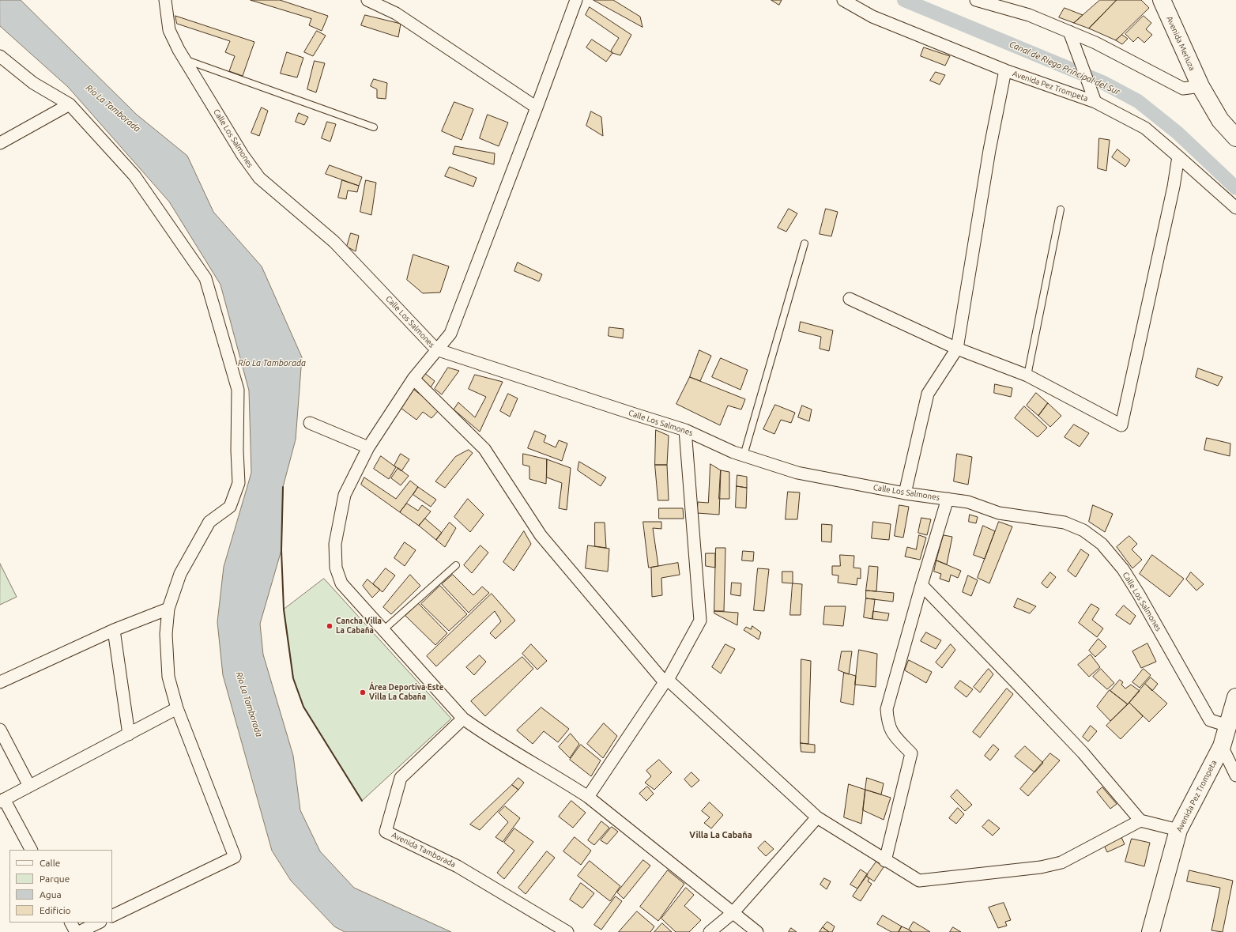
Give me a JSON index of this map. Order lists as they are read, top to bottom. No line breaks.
{"streets":{"main road":["Avenida Merluza","Avenida Pez Trompeta"],"street":["Calle Los Salmones","Avenida Tamborada"]},"crossings":[["Avenida Pez Trompeta","Calle Los Salmones"]],"districts":["Villa La Cabaña"],"water":["Canal de Riego Principal del Sur","Río La Tamborada"],"places":["Cancha Villa La Cabaña","Área Deportiva Este Villa La Cabaña"],"legend":["Calle","Parque","Agua","Edificio"]}
